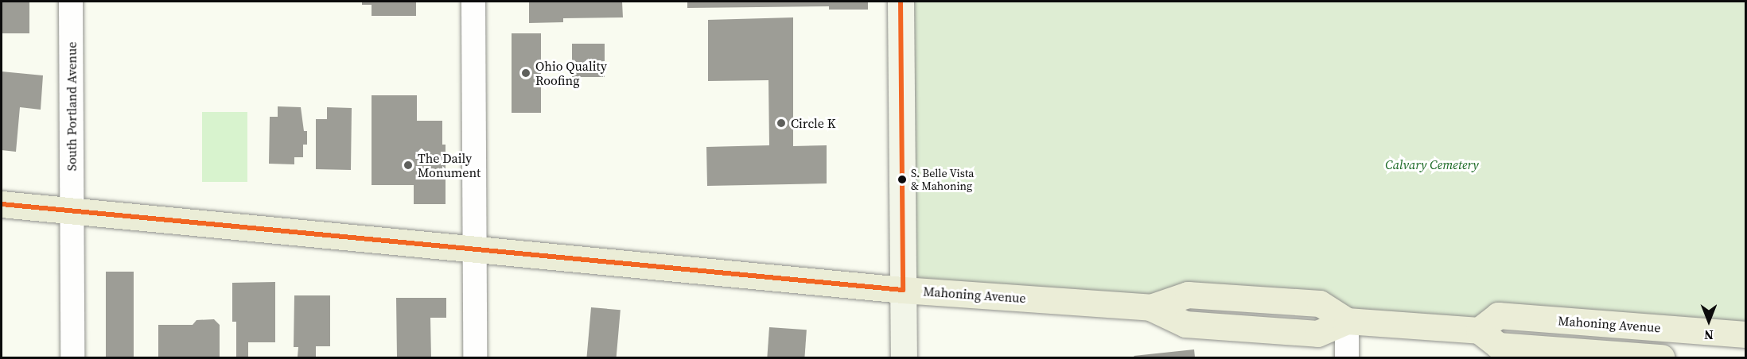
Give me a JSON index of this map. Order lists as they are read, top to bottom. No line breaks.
{"streets":{"main road":["Mahoning Avenue"],"street":["South Portland Avenue"]},"crossings":[["South Portland Avenue","Mahoning Avenue"]],"parks":["Calvary Cemetery"],"places":["Ohio Quality Roofing","Circle K","The Daily Monument","S. Belle Vista & Mahoning"],"north":"bottom"}
